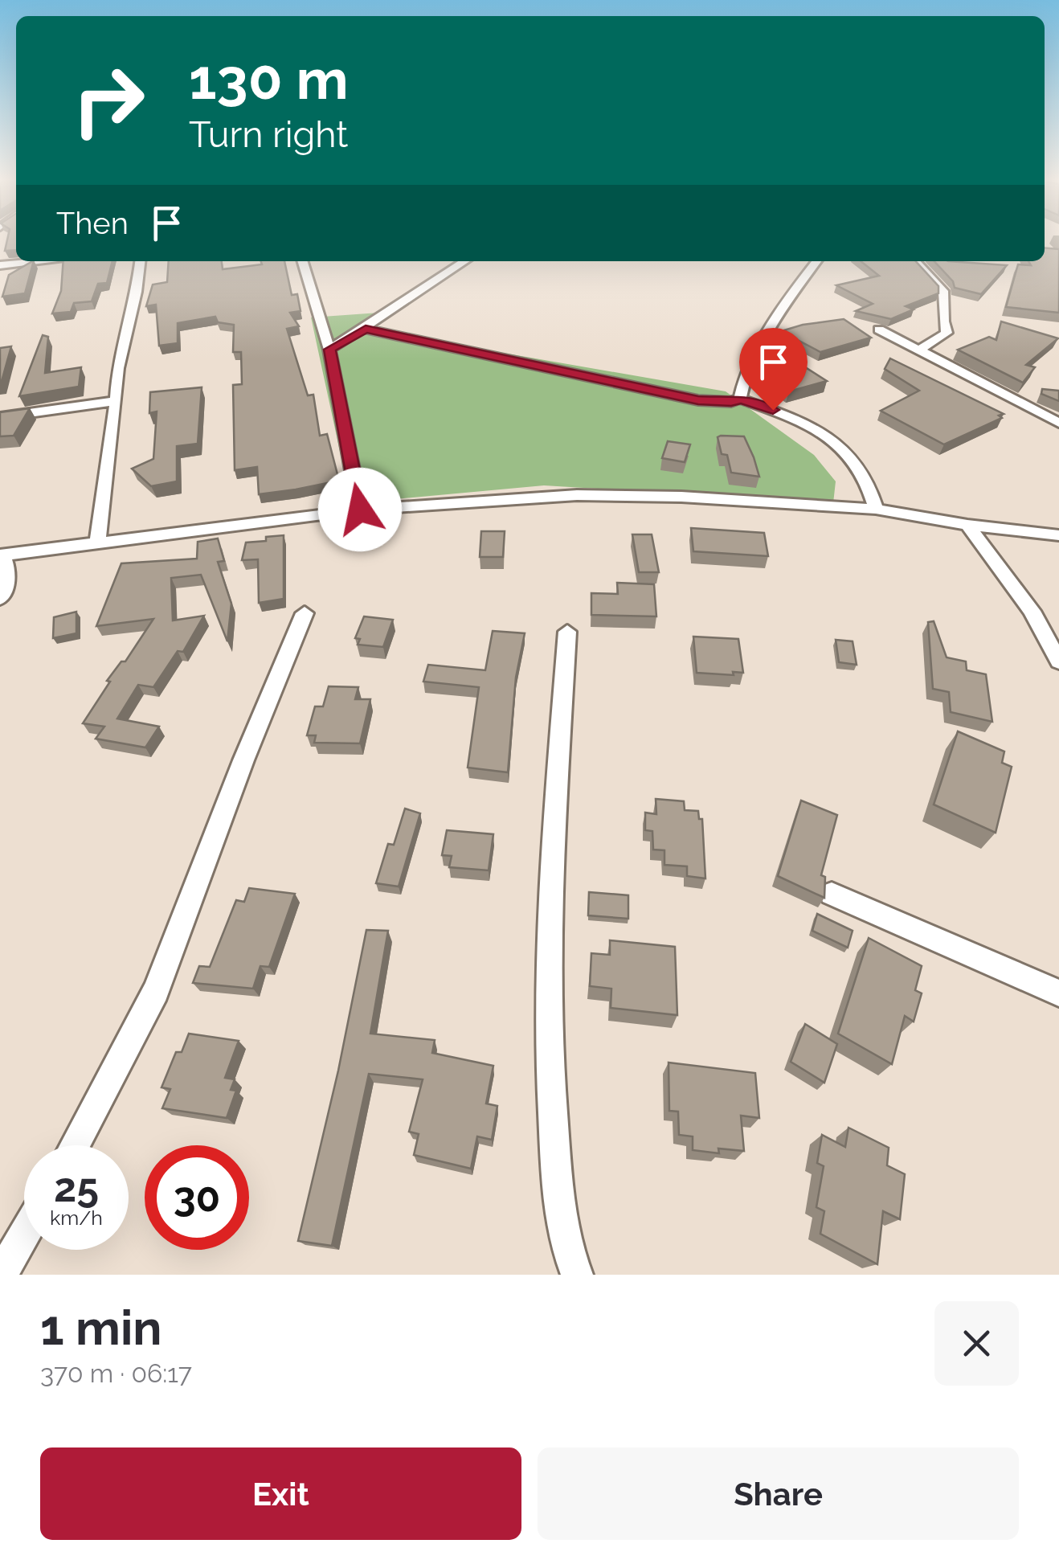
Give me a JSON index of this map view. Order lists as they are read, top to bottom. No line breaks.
{"page":{"turn":["130 m","Turn right"],"then":"Then","speed":"25 km/h","limit":"30","heading":["1 min","370 m · 06:17"],"buttons":["Exit","Share"]}}
